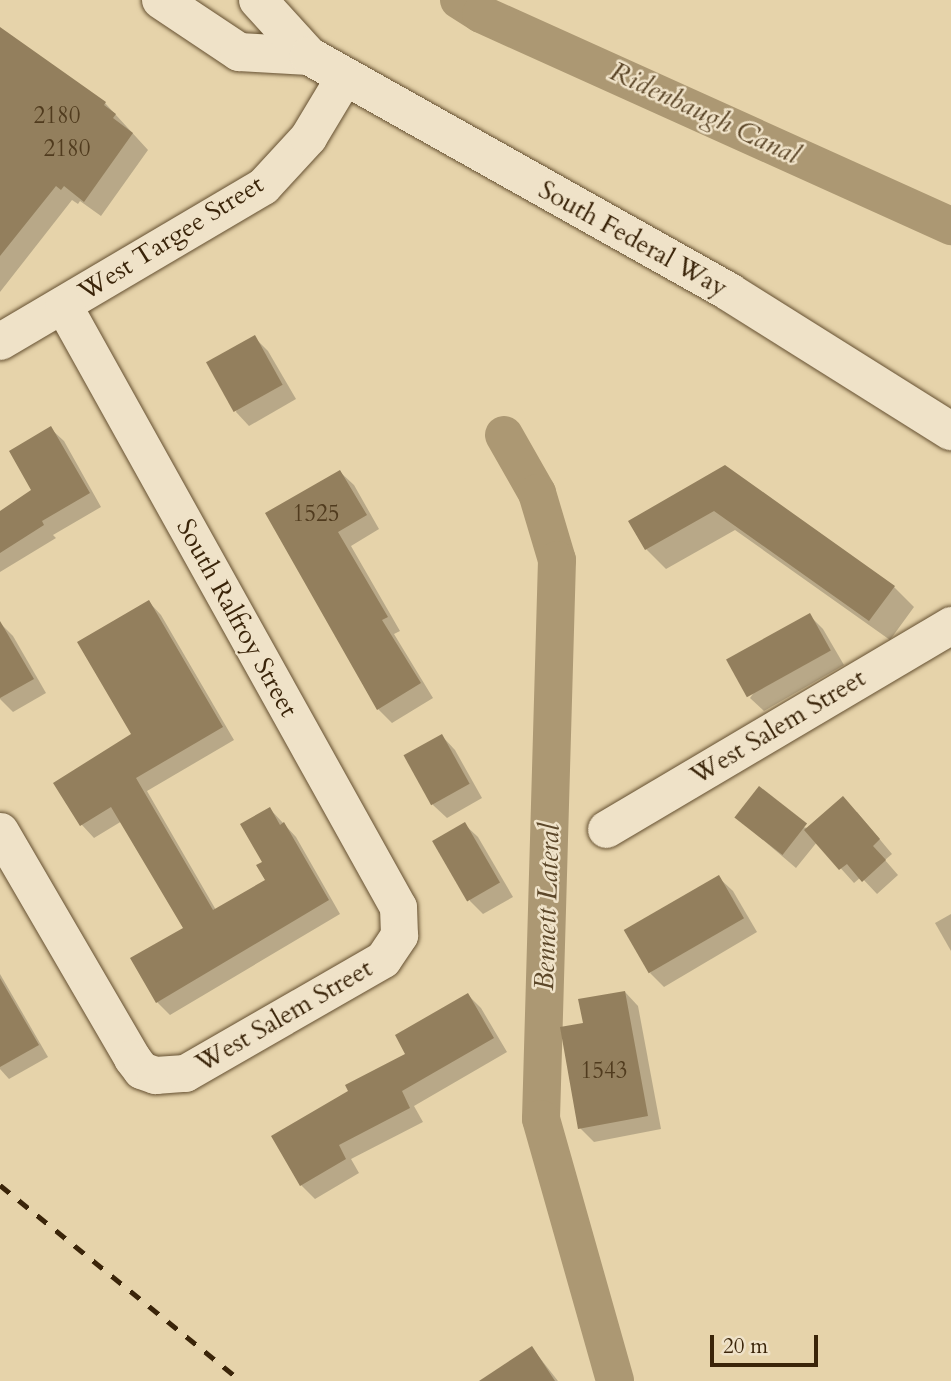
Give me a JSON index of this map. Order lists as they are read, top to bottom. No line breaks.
{"streets":{"main road":["South Federal Way"],"street":["West Targee Street","South Ralfroy Street","West Salem Street"]},"crossings":[["West Targee Street","South Federal Way"],["West Targee Street","South Ralfroy Street"],["South Ralfroy Street","West Salem Street"]],"water":["Ridenbaugh Canal","Bennett Lateral"],"house_numbers":["2180","2180","1525","1543"],"scale_bar":"20 m"}
